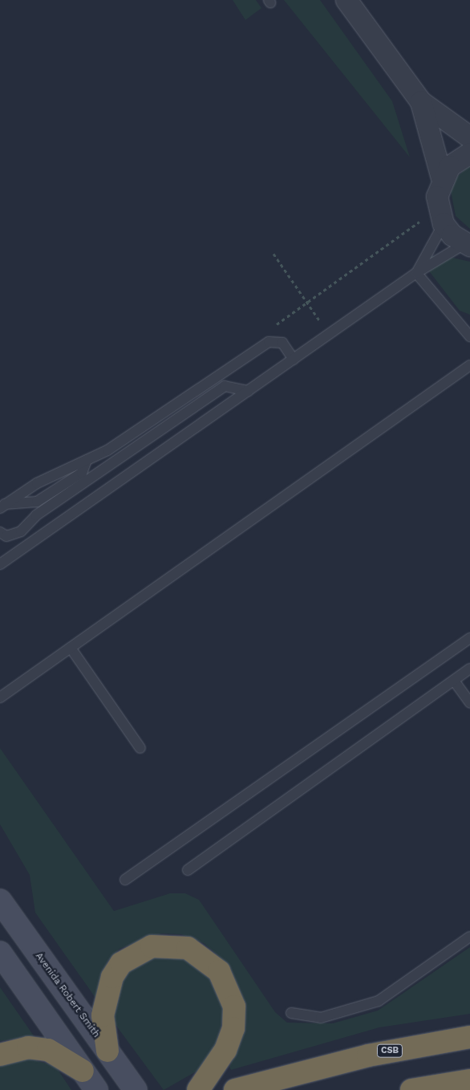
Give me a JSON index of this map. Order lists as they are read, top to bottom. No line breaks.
{"streets":{"highway":["CSB"],"street":["Avenida Robert Smith"]}}
